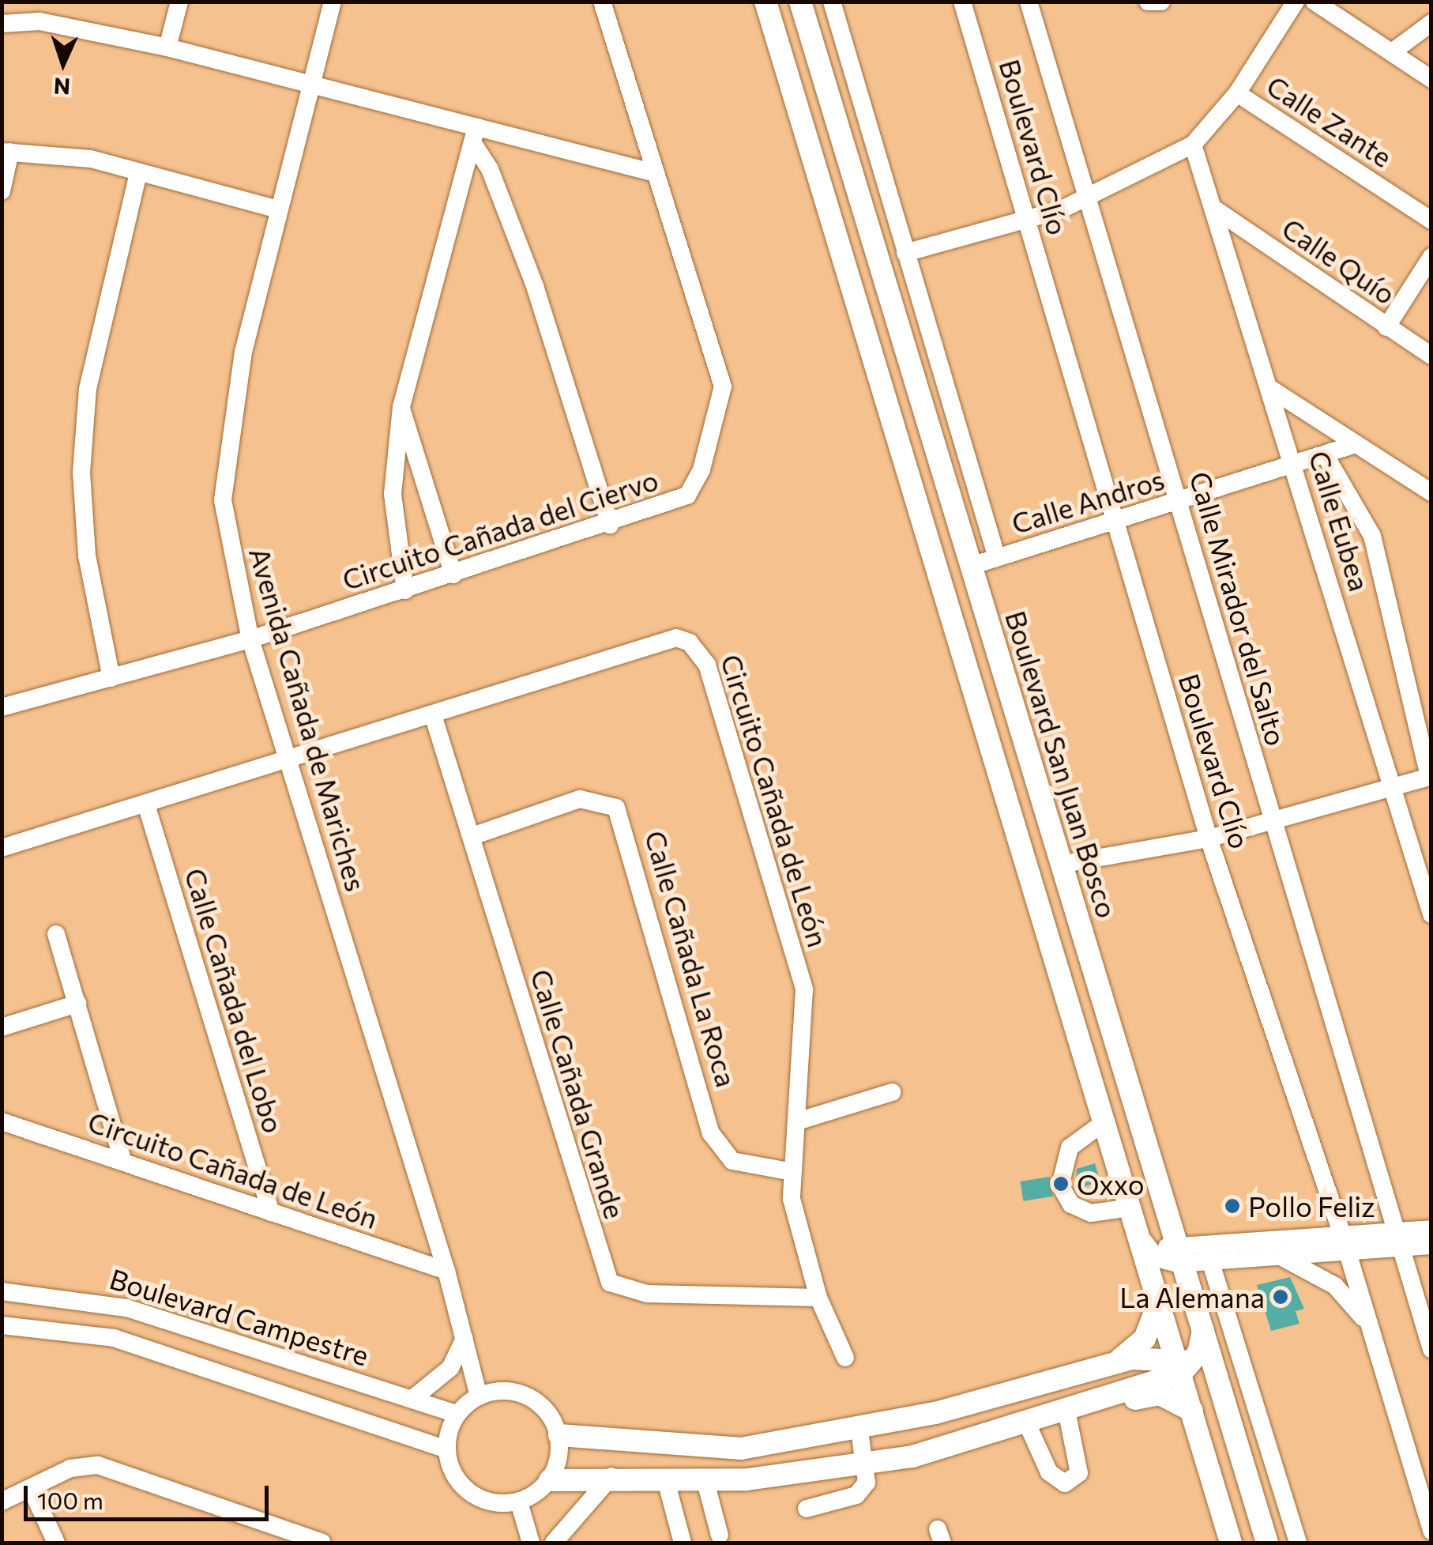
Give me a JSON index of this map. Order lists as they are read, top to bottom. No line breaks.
{"streets":{"main road":["Boulevard San Juan Bosco"],"street":["Calle Zante","Boulevard Clío","Calle Quío","Calle Andros","Calle Eubea","Circuito Cañada del Ciervo","Calle Mirador del Salto","Avenida Cañada de Mariches","Circuito Cañada de León","Calle Cañada La Roca","Calle Cañada del Lobo","Calle Cañada Grande","Boulevard Campestre"]},"crossings":[["Boulevard Clío","Calle Andros"],["Calle Quío","Calle Eubea"],["Calle Andros","Calle Eubea"],["Calle Andros","Calle Mirador del Salto"],["Calle Andros","Boulevard San Juan Bosco"],["Circuito Cañada del Ciervo","Avenida Cañada de Mariches"],["Avenida Cañada de Mariches","Circuito Cañada de León"],["Avenida Cañada de Mariches","Boulevard Campestre"],["Circuito Cañada de León","Calle Cañada La Roca"],["Circuito Cañada de León","Calle Cañada del Lobo"],["Circuito Cañada de León","Calle Cañada Grande"],["Calle Cañada La Roca","Calle Cañada Grande"]],"places":["Oxxo","Pollo Feliz","La Alemana"],"scale_bar":"100 m","north":"bottom"}
